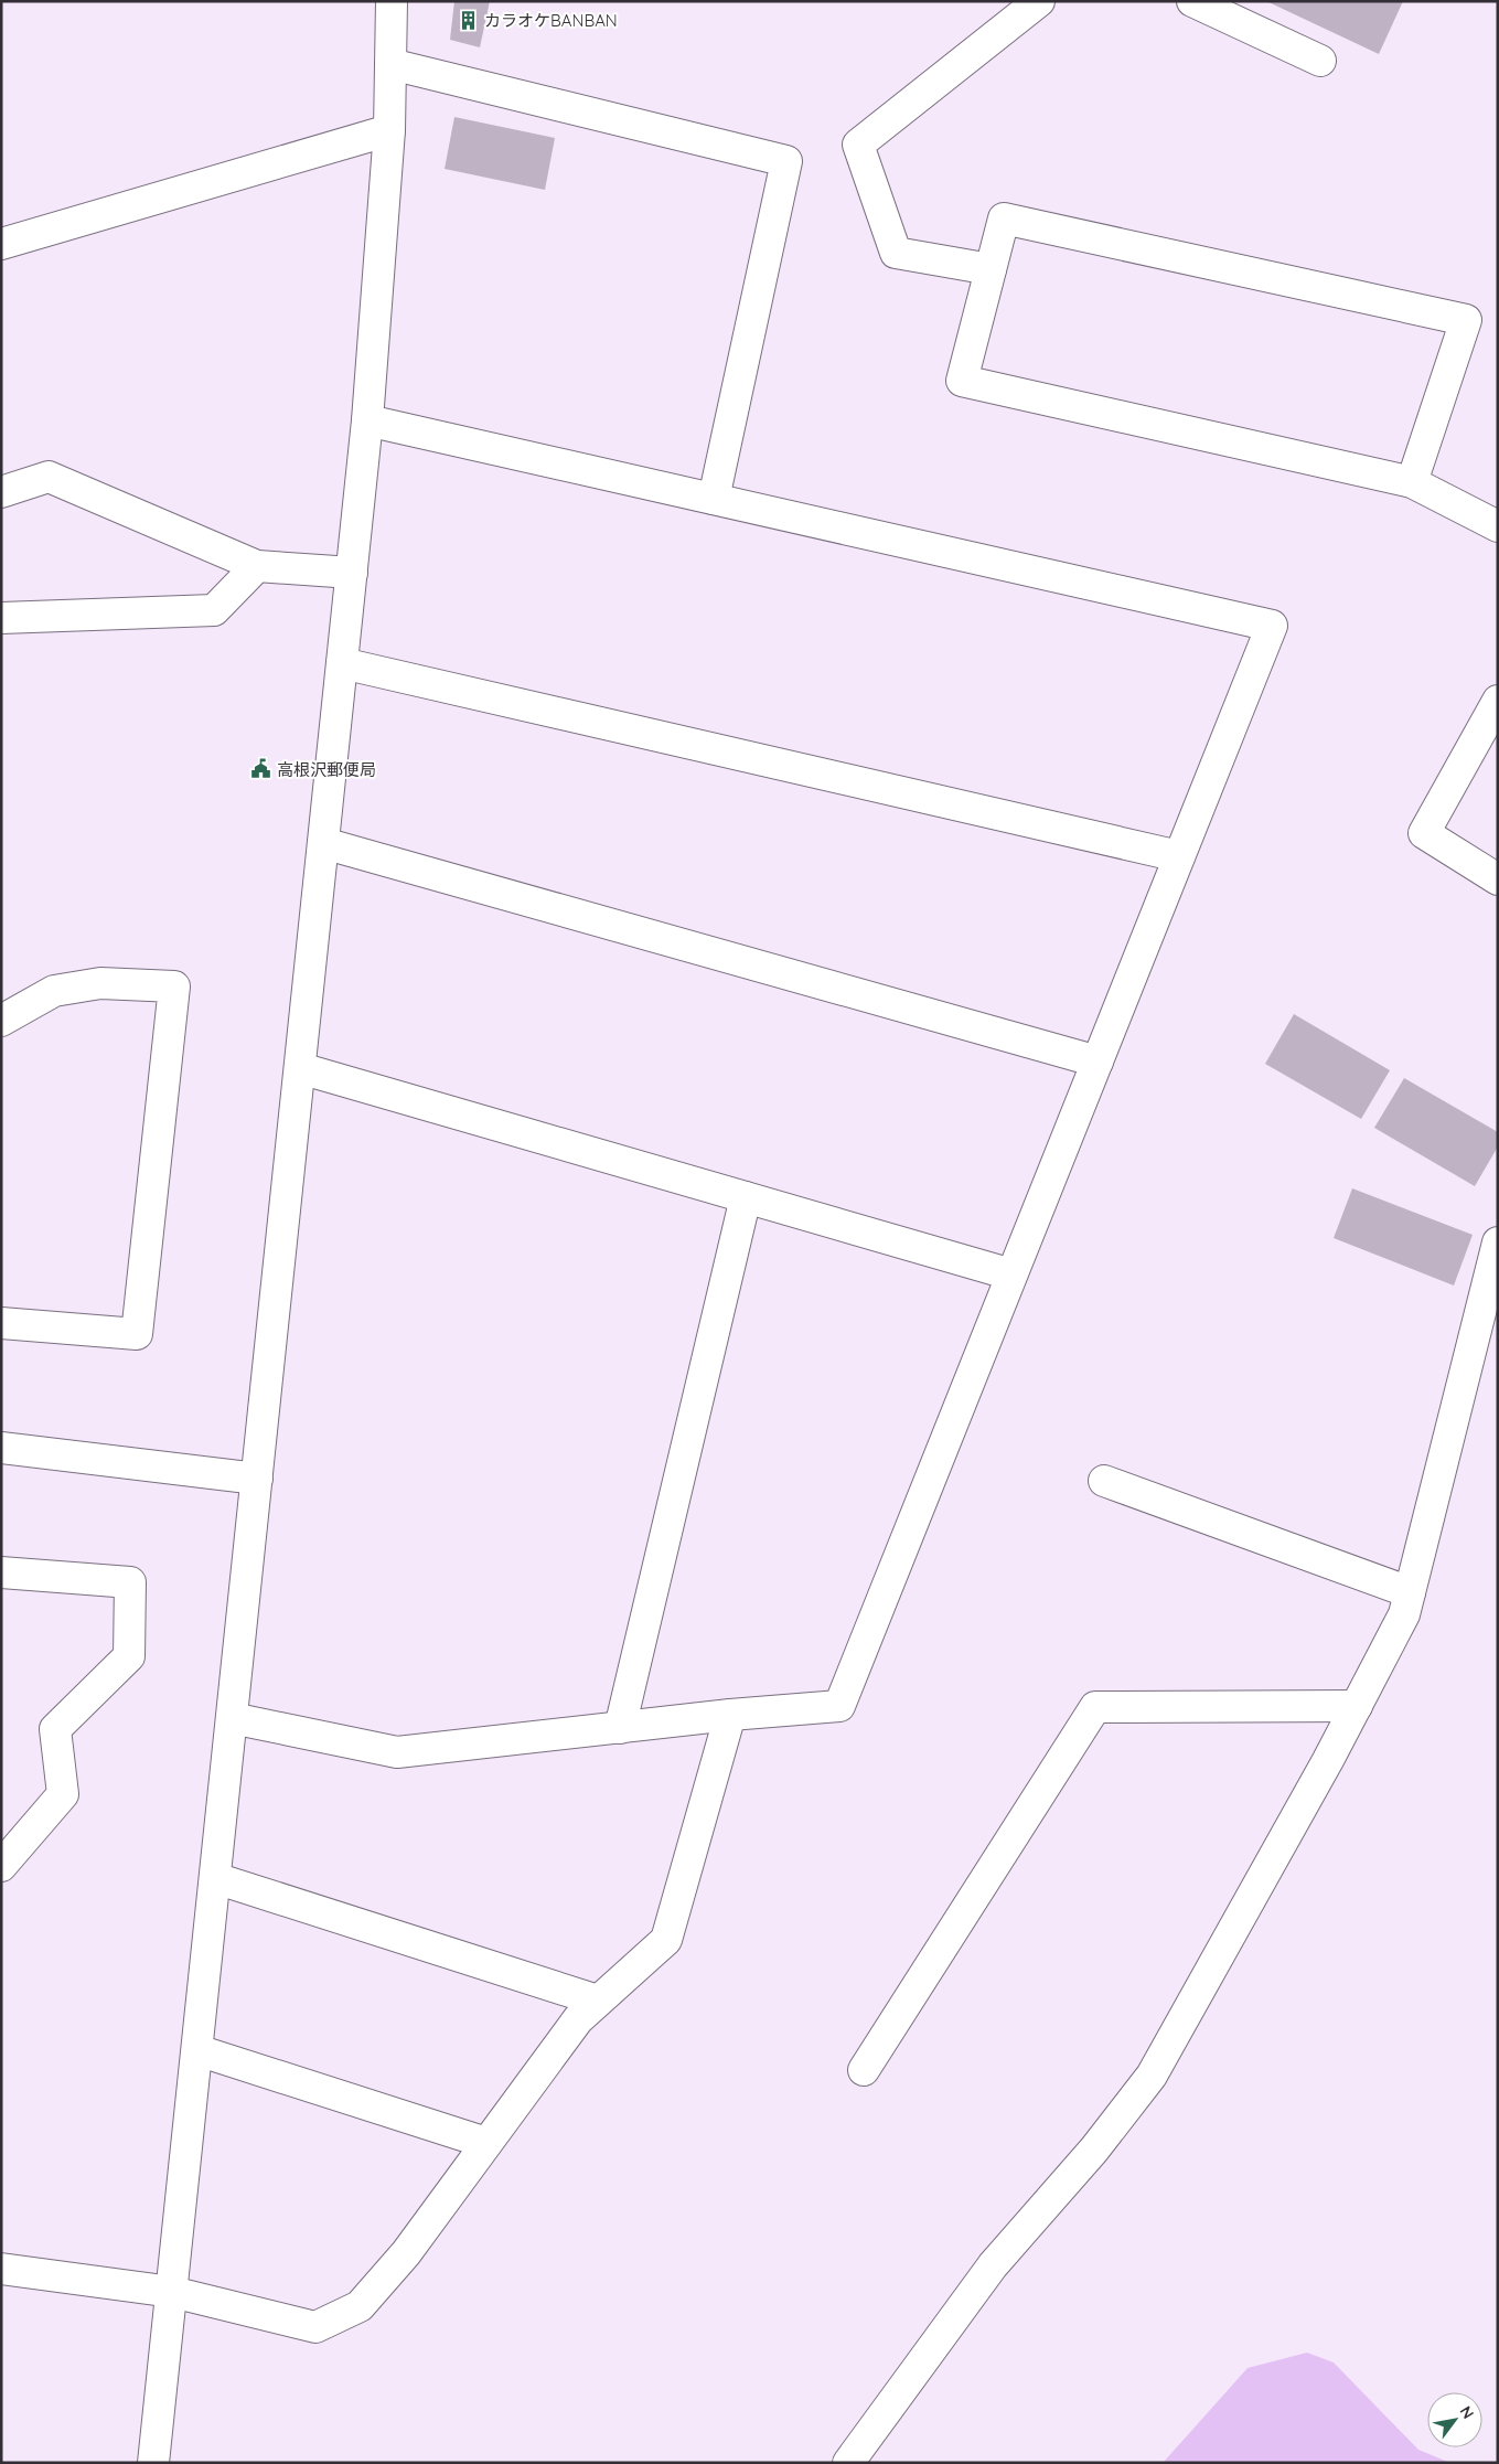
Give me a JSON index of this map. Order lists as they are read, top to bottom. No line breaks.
{"places":{"building":["カラオケBANBAN"],"public building":["高根沢郵便局"]},"north":"top right"}
